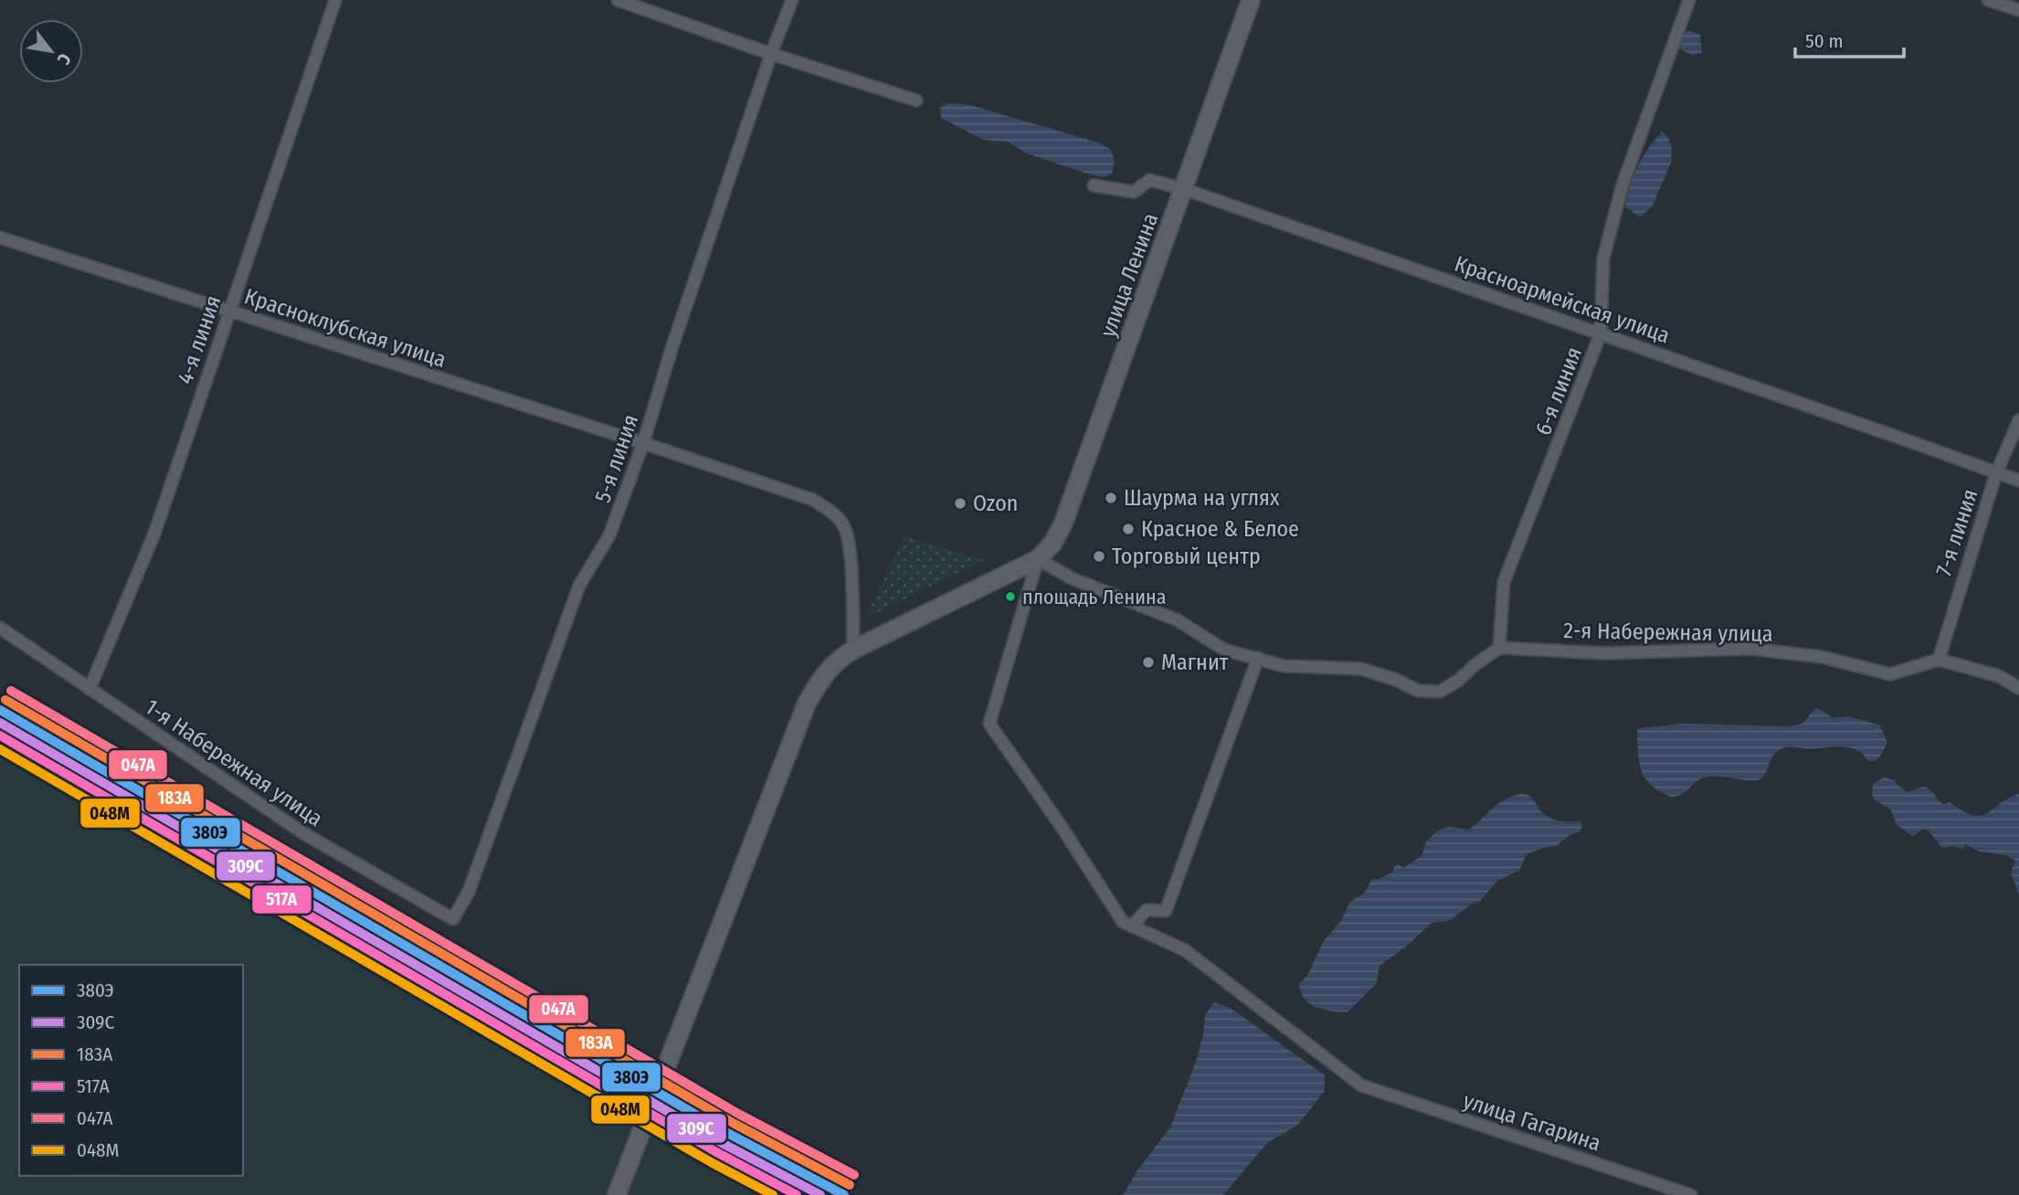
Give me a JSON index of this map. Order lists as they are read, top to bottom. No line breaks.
{"streets":{"main road":["улица Ленина"],"street":["Красноармейская улица","Красноклубская улица","4-я линия","6-я линия","5-я линия","7-я линия","2-я Набережная улица","1-я Набережная улица","улица Гагарина"]},"crossings":[["улица Ленина","Красноармейская улица"],["Красноармейская улица","6-я линия"],["Красноармейская улица","7-я линия"],["Красноклубская улица","4-я линия"],["Красноклубская улица","5-я линия"],["4-я линия","1-я Набережная улица"],["6-я линия","2-я Набережная улица"],["5-я линия","1-я Набережная улица"],["7-я линия","2-я Набережная улица"]],"places":["Шаурма на углях","Ozon","Красное & Белое","Торговый центр","площадь Ленина","Магнит"],"lines":["transit line 047А","transit line 183А","transit line 380Э","transit line 309С","transit line 517А","transit line 048М"],"legend":["380Э","309С","183А","517А","047А","048М"],"scale_bar":"50 m","north":"bottom right"}
